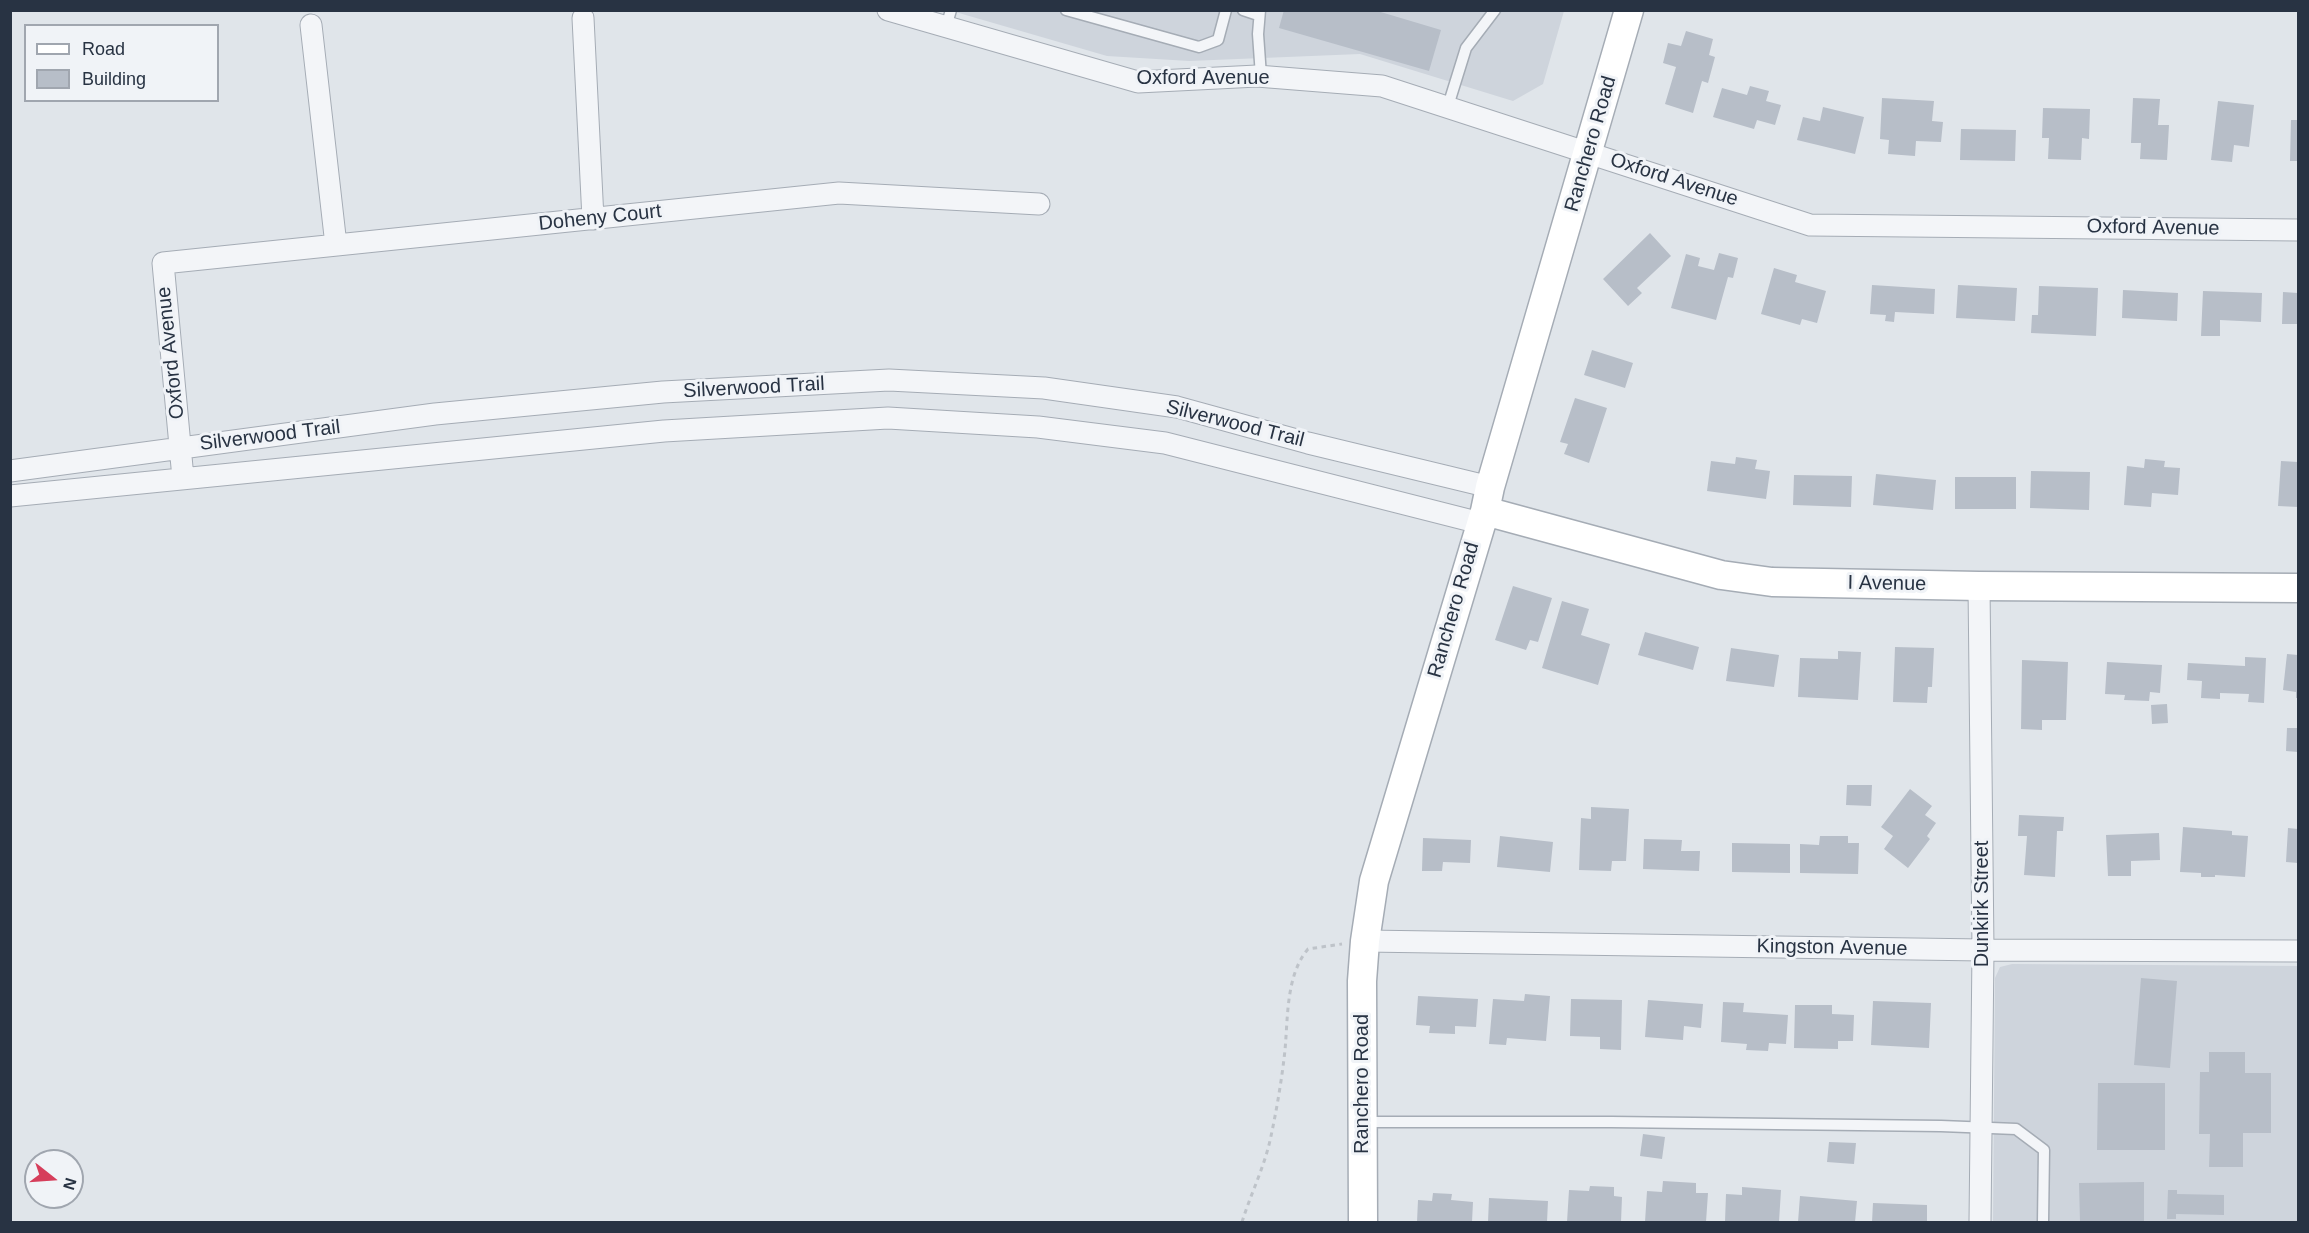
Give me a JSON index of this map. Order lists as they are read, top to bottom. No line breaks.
{"streets":{"main road":["Ranchero Road","I Avenue"],"street":["Oxford Avenue","Doheny Court","Silverwood Trail","Dunkirk Street","Kingston Avenue"]},"crossings":[["Oxford Avenue","Ranchero Road"],["Oxford Avenue","Doheny Court"],["Oxford Avenue","Silverwood Trail"],["Ranchero Road","Silverwood Trail"],["Ranchero Road","I Avenue"],["Ranchero Road","Kingston Avenue"],["Silverwood Trail","I Avenue"],["I Avenue","Dunkirk Street"],["Dunkirk Street","Kingston Avenue"]],"legend":["Road","Building"],"north":"right"}
